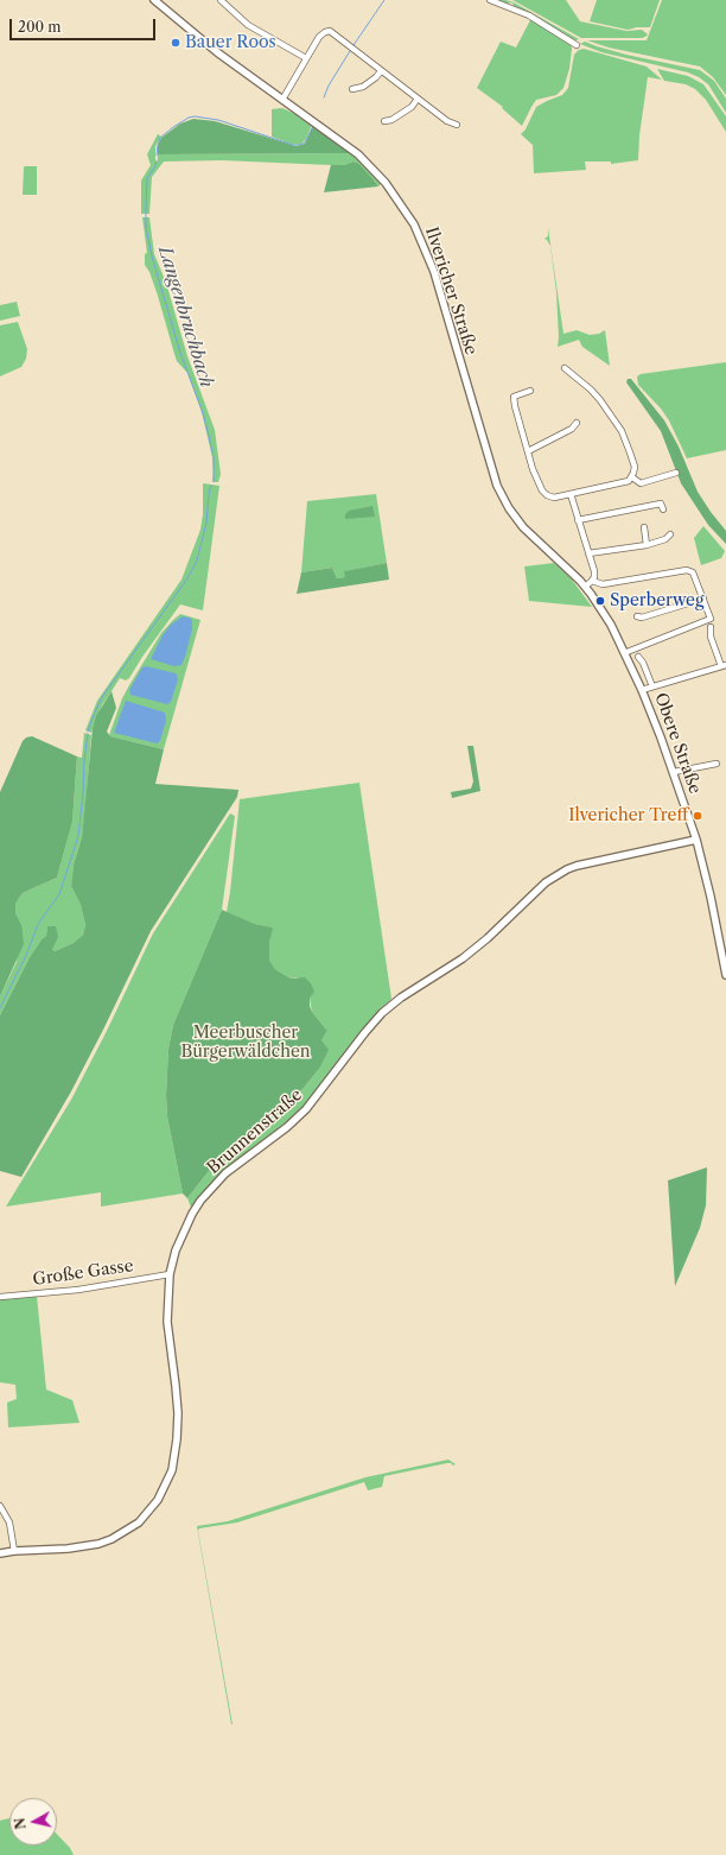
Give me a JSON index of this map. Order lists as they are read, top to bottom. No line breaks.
{"streets":{"street":["Ilvericher Straße","Obere Straße","Brunnenstraße","Große Gasse"]},"crossings":[["Ilvericher Straße","Obere Straße"],["Obere Straße","Brunnenstraße"],["Brunnenstraße","Große Gasse"]],"water":["Langenbruchbach"],"parks":["Meerbuscher Bürgerwäldchen"],"places":["Bauer Roos","Sperberweg","Ilvericher Treff"],"scale_bar":"200 m","north":"left"}
